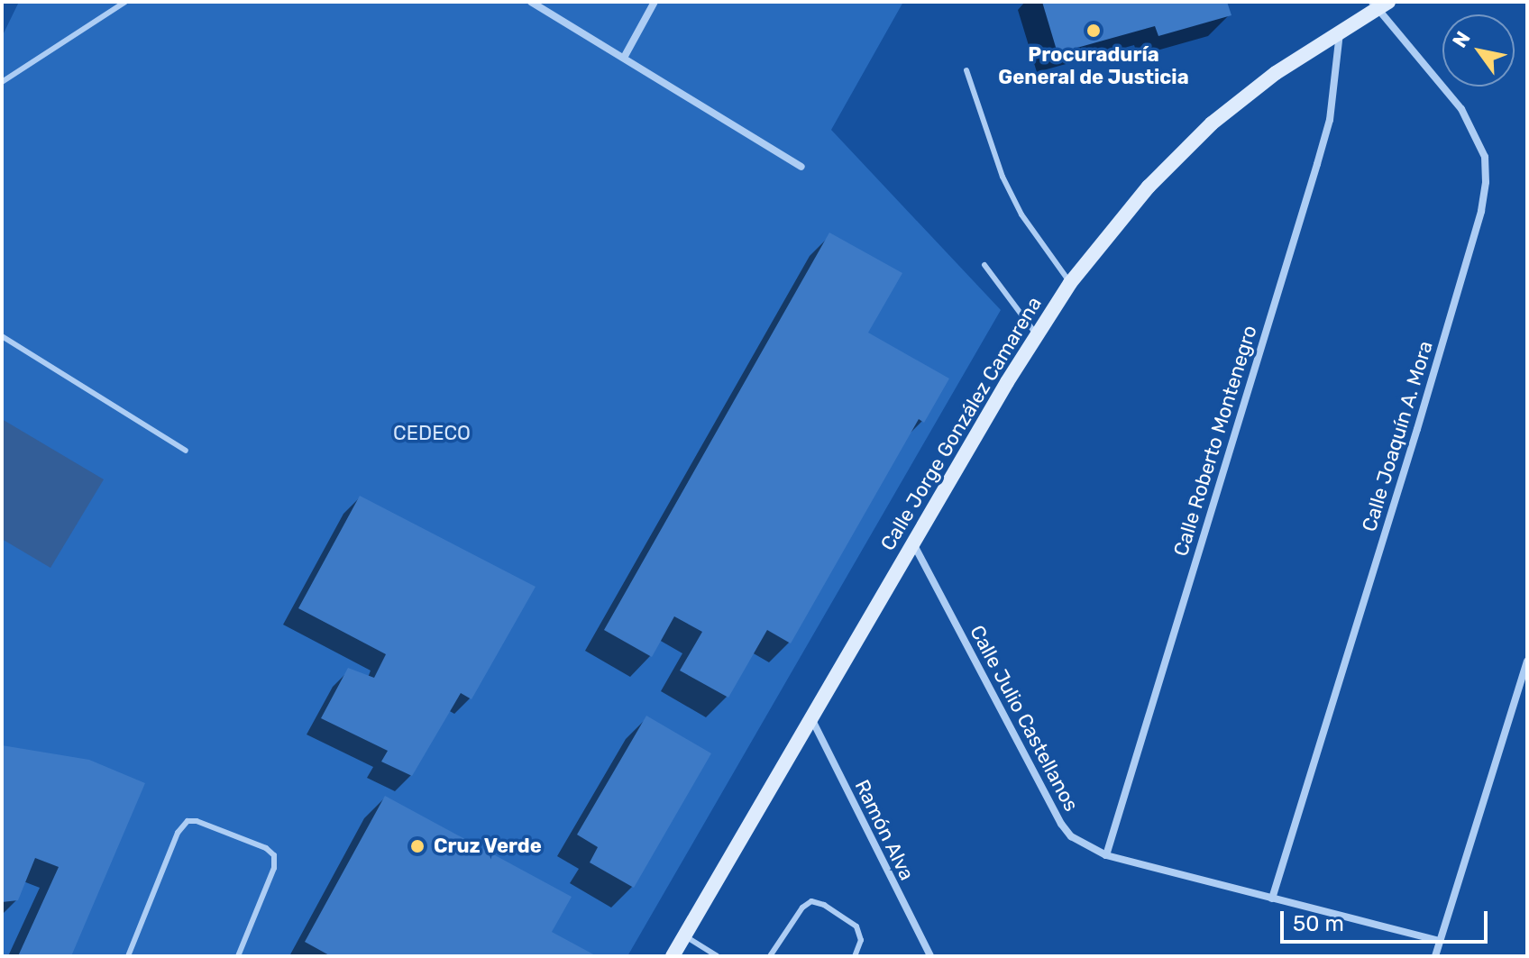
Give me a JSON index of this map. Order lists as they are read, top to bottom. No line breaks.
{"streets":{"street":["Calle Jorge González Camarena","Calle Joaquín A. Mora","Calle Roberto Montenegro","Calle Julio Castellanos","Ramón Alva"]},"crossings":[["Calle Jorge González Camarena","Calle Joaquín A. Mora"],["Calle Jorge González Camarena","Calle Roberto Montenegro"],["Calle Jorge González Camarena","Calle Julio Castellanos"],["Calle Jorge González Camarena","Ramón Alva"],["Calle Joaquín A. Mora","Calle Julio Castellanos"],["Calle Roberto Montenegro","Calle Julio Castellanos"]],"parks":["CEDECO"],"places":["Procuraduría General de Justicia","Cruz Verde"],"scale_bar":"50 m","north":"top left"}
